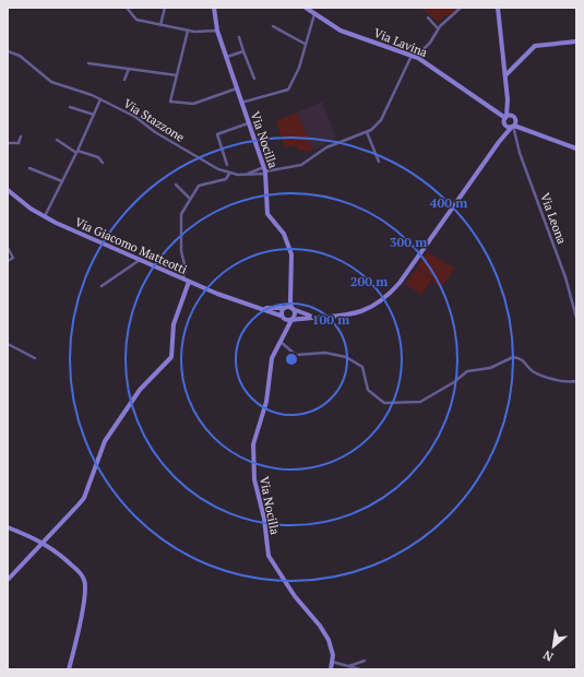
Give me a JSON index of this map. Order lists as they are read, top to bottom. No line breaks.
{"streets":{"street":["Via Lavina","Via Stazzone","Via Nocilla","Via Leona","Via Giacomo Matteotti"]},"crossings":[["Via Stazzone","Via Nocilla"],["Via Nocilla","Via Giacomo Matteotti"]],"north":"bottom left","rings":["400 m","300 m","200 m","100 m"]}
